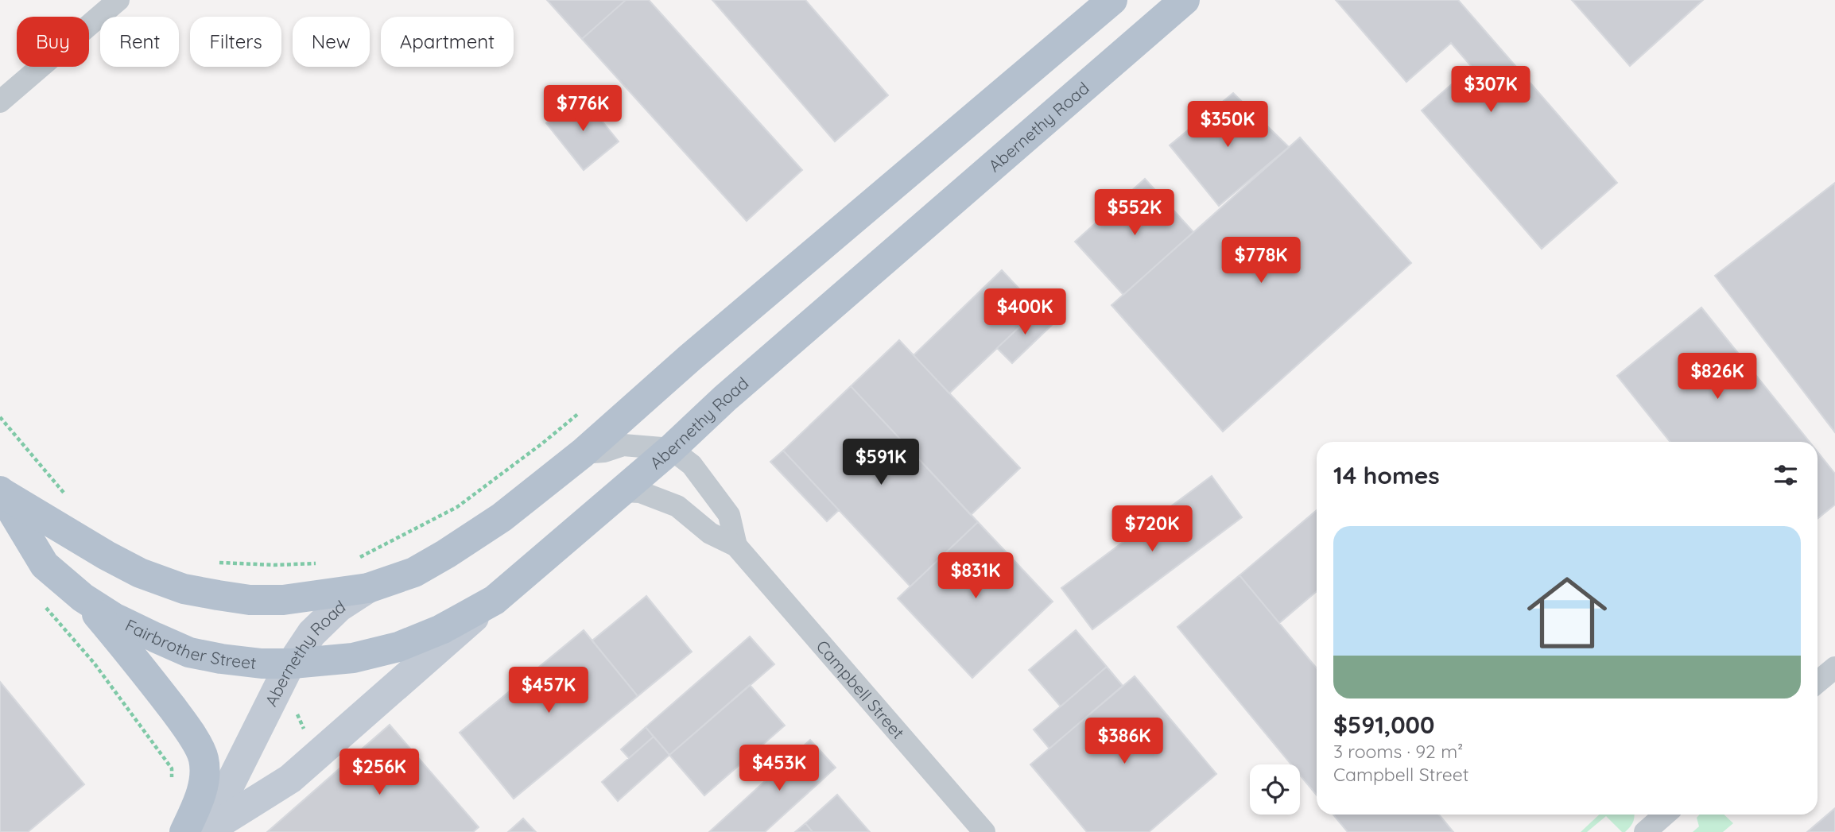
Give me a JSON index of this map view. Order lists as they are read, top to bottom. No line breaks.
{"streets":{"main road":["Abernethy Road","Fairbrother Street"],"street":["Campbell Street"]},"crossings":[["Abernethy Road","Fairbrother Street"],["Abernethy Road","Campbell Street"]],"page":{"chip":["Buy","Rent","Filters","New","Apartment"],"price":["$307K","$776K","$350K","$552K","$778K","$400K","$826K","$591K","$720K","$831K","$457K","$386K","$453K","$256K"],"heading":"14 homes","list":[{"name":"$591,000","note":"3 rooms · 92 m² · Campbell Street"}]}}
